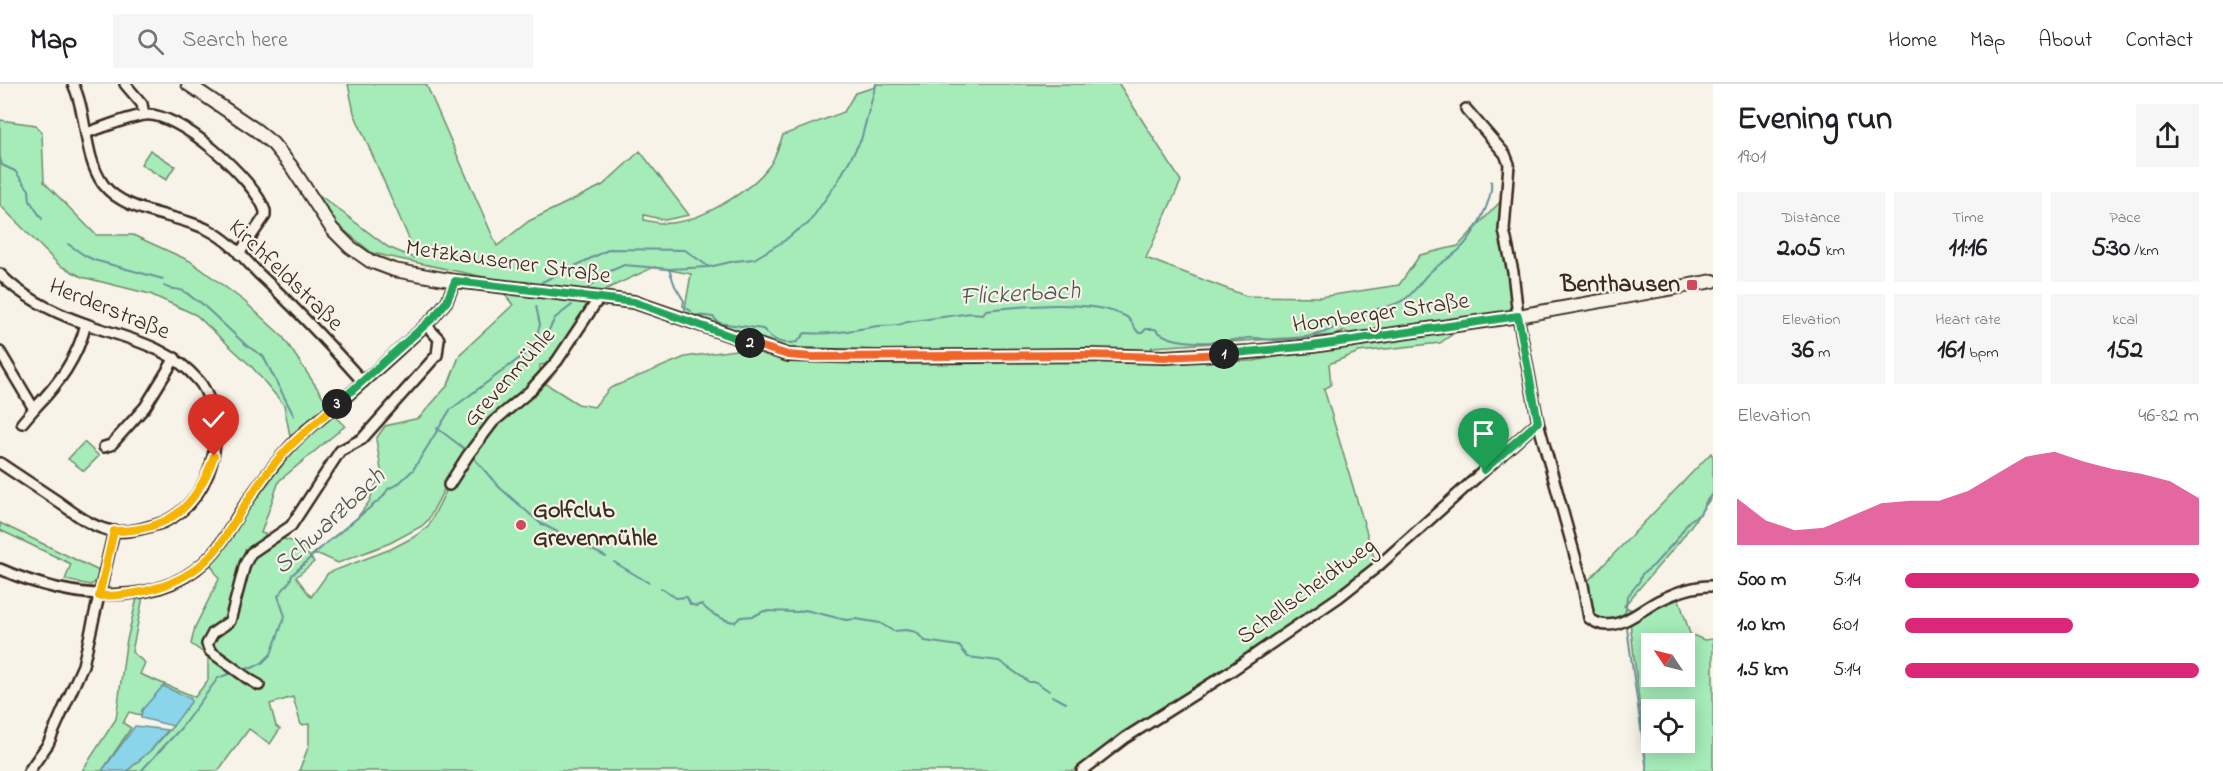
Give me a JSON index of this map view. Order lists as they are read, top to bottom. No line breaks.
{"streets":{"main road":["Metzkausener Straße","Homberger Straße"],"street":["Kirchfeldstraße","Herderstraße","Grevenmühle","Schellscheidtweg"]},"crossings":[["Metzkausener Straße","Homberger Straße"],["Metzkausener Straße","Grevenmühle"]],"water":["Flickerbach","Schwarzbach"],"places":{"transit":["Benthausen"],"other":["Golfclub Grevenmühle"]},"north":"top left","page":{"header":"Map","search":"Search here","nav":["Home","Map","About","Contact"],"heading":["Evening run","19:01"],"stats":[["Distance","2.05 km"],["Time","11:16"],["Pace","5:30 /km"],["Elevation","36 m"],["Heart rate","161 bpm"],["kcal","152"]],"pins":["2","1","3"],"chart":["Elevation","46–82 m"],"list":[{"name":"500 m","note":"5:14"},{"name":"1.0 km","note":"6:01"},{"name":"1.5 km","note":"5:14"}]}}
